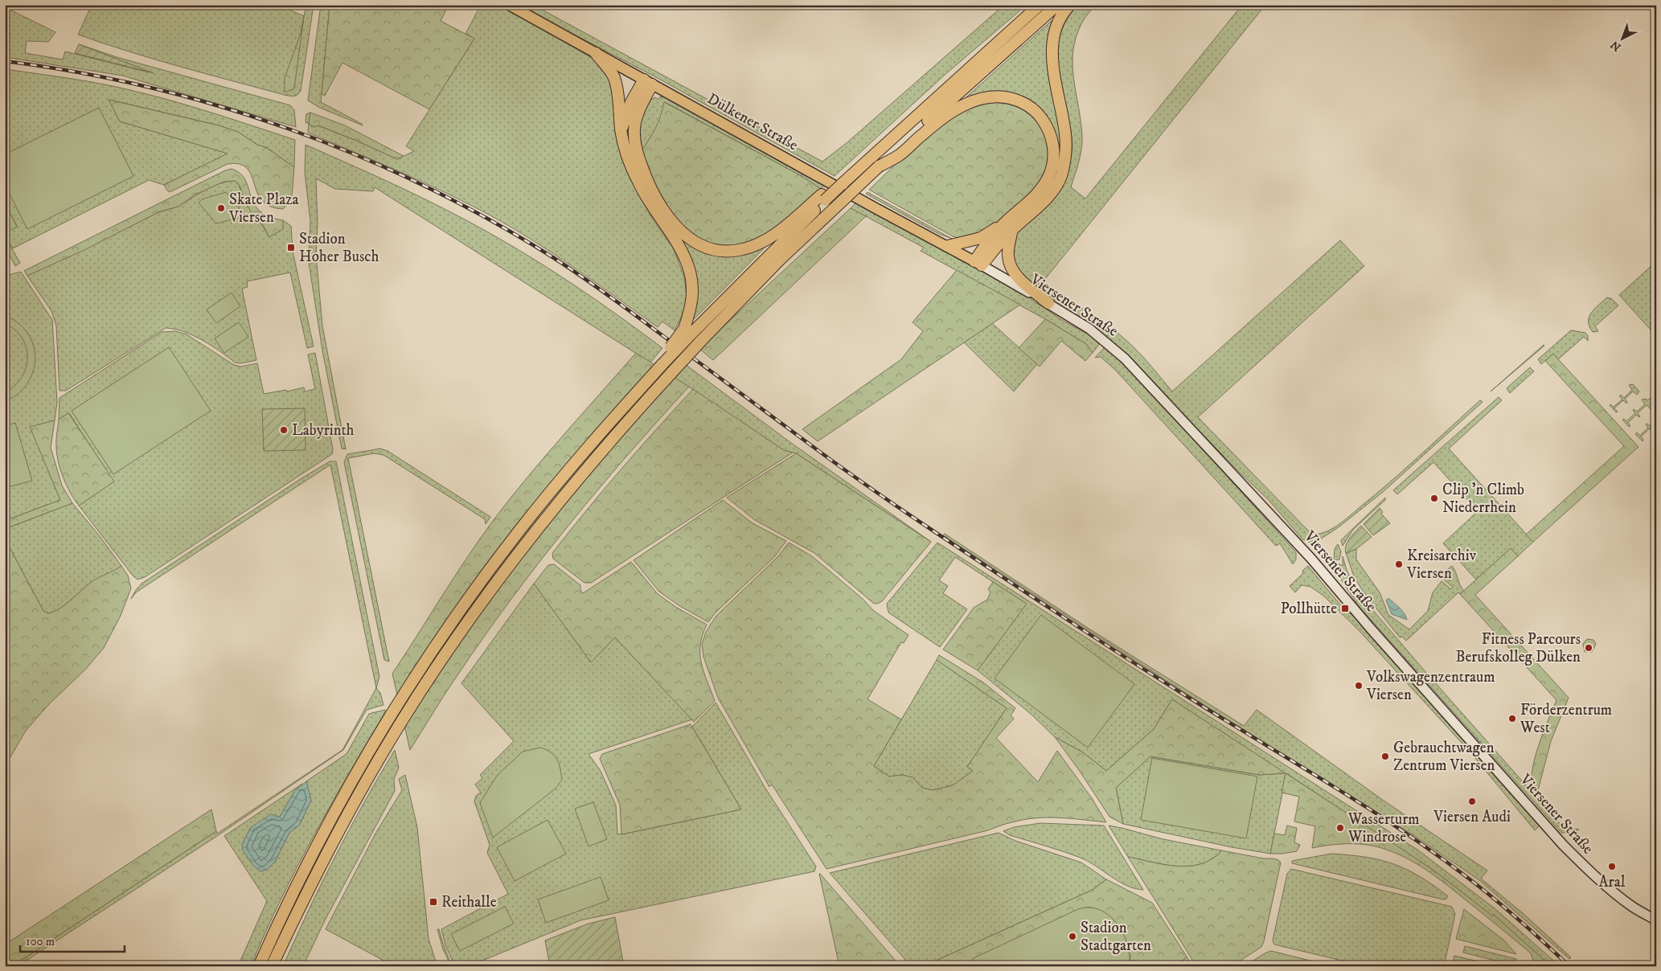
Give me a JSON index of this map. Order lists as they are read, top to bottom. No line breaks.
{"streets":{"main road":["Dülkener Straße","Viersener Straße"]},"crossings":[["Dülkener Straße","Viersener Straße"]],"places":{"other":["Skate Plaza Viersen","Labyrinth","Clip 'n Climb Niederrhein","Kreisarchiv Viersen","Fitness Parcours Berufskolleg Dülken","Volkswagenzentraum Viersen","Förderzentrum West","Gebrauchtwagen Zentrum Viersen","Viersen Audi","Wasserturm Windrose","Aral","Stadion Stadtgarten"],"transit":["Stadion Hoher Busch","Pollhütte","Reithalle"]},"scale_bar":"100 m","north":"bottom left"}
